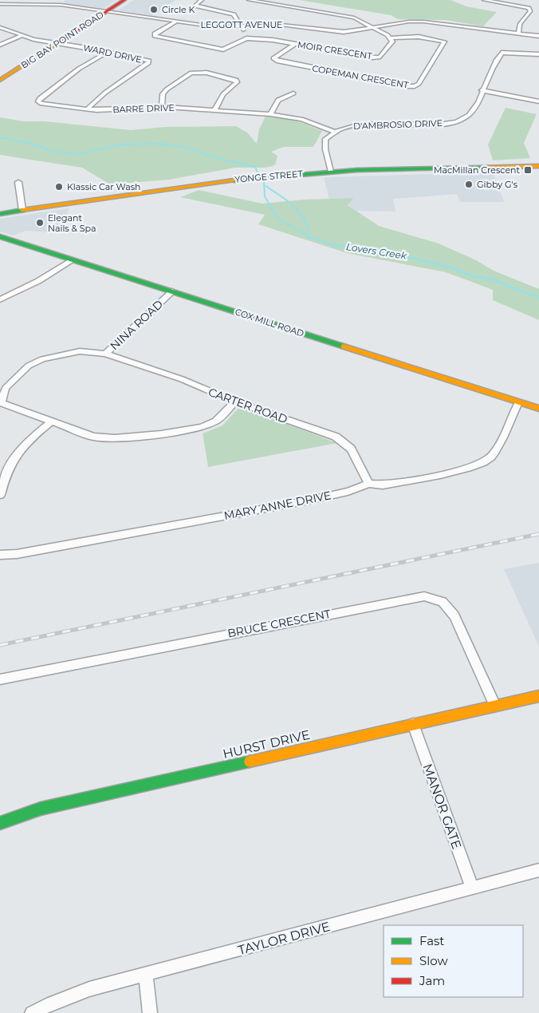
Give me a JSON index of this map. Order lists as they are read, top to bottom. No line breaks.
{"streets":{"street":["LEGGOTT AVENUE","BIG BAY POINT ROAD","MOIR CRESCENT","WARD DRIVE","COPEMAN CRESCENT","BARRE DRIVE","D'AMBROSIO DRIVE","YONGE STREET","COX MILL ROAD","NINA ROAD","CARTER ROAD","MARY ANNE DRIVE","BRUCE CRESCENT","HURST DRIVE","MANOR GATE","TAYLOR DRIVE"]},"crossings":[["LEGGOTT AVENUE","BIG BAY POINT ROAD"],["BIG BAY POINT ROAD","WARD DRIVE"],["MOIR CRESCENT","COPEMAN CRESCENT"],["WARD DRIVE","BARRE DRIVE"],["BARRE DRIVE","D'AMBROSIO DRIVE"],["COX MILL ROAD","NINA ROAD"],["COX MILL ROAD","MARY ANNE DRIVE"],["NINA ROAD","CARTER ROAD"],["CARTER ROAD","MARY ANNE DRIVE"],["BRUCE CRESCENT","HURST DRIVE"],["HURST DRIVE","MANOR GATE"],["MANOR GATE","TAYLOR DRIVE"]],"water":["Lovers Creek"],"places":{"other":["Circle K","Gibby G's","Klassic Car Wash","Elegant Nails & Spa"],"transit":["MacMillan Crescent"]},"legend":["Fast","Slow","Jam"]}
